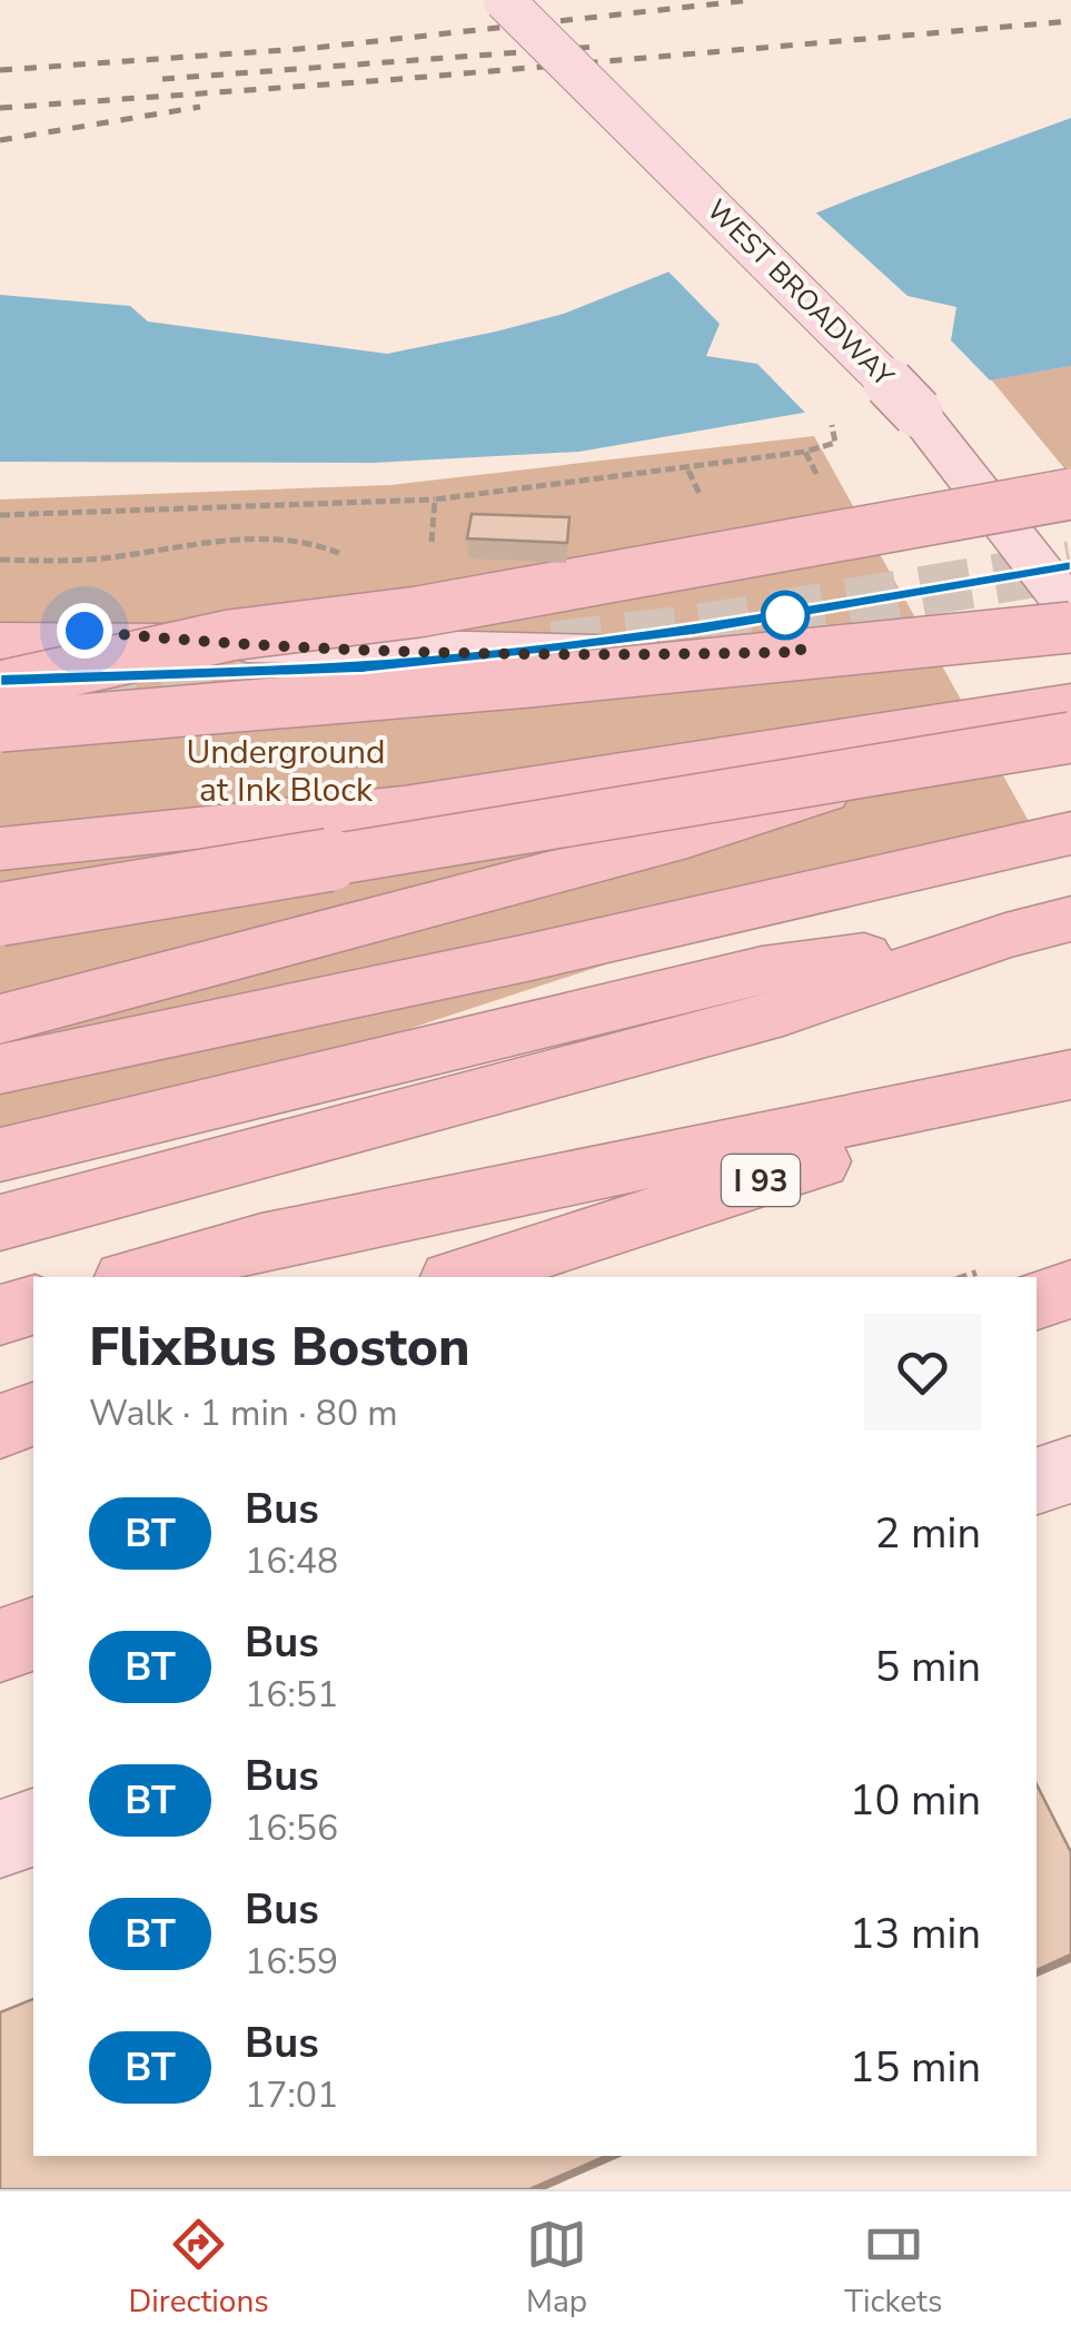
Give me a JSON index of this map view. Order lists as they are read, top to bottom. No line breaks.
{"streets":{"highway":["I 93"],"main road":["WEST BROADWAY"]},"parks":["Underground at Ink Block"],"lines":["bus line BT"],"page":{"heading":["FlixBus Boston","Walk · 1 min · 80 m"],"list":[{"mark":"BT","name":"Bus","note":"16:48","value":"2 min"},{"mark":"BT","name":"Bus","note":"16:51","value":"5 min"},{"mark":"BT","name":"Bus","note":"16:56","value":"10 min"},{"mark":"BT","name":"Bus","note":"16:59","value":"13 min"},{"mark":"BT","name":"Bus","note":"17:01","value":"15 min"}],"tabs":["Directions","Map","Tickets"]}}
